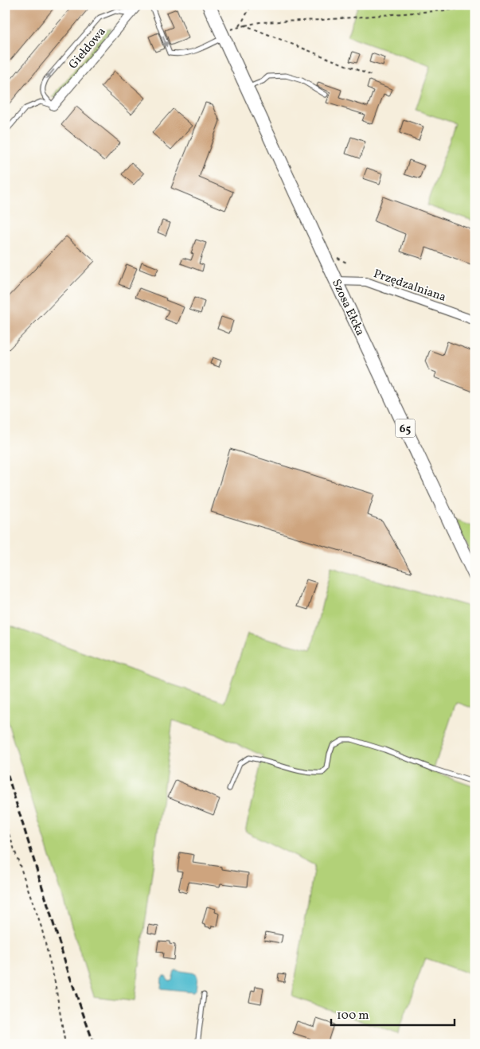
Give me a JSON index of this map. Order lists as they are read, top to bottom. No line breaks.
{"streets":{"main road":["Szosa Ełcka","65"],"street":["Giełdowa","Przędzalniana"]},"crossings":[["Przędzalniana","Szosa Ełcka"],["Szosa Ełcka","65"]],"scale_bar":"100 m"}
